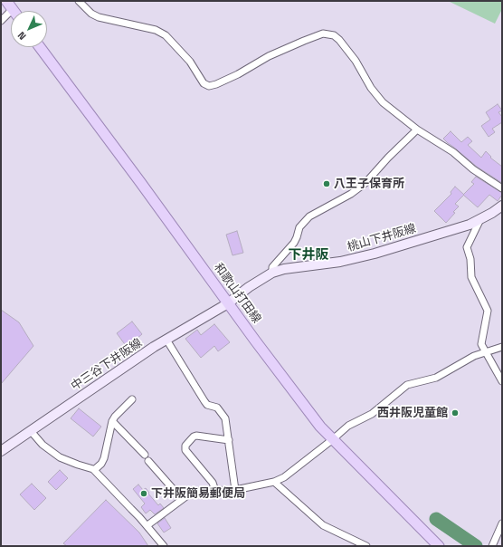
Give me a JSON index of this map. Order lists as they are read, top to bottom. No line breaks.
{"streets":{"main road":["桃山下井阪線","和歌山打田線","中三谷下井阪線"]},"crossings":[["桃山下井阪線","和歌山打田線"],["桃山下井阪線","中三谷下井阪線"],["和歌山打田線","中三谷下井阪線"]],"districts":["下井阪"],"places":["八王子保育所","西井阪児童館","下井阪簡易郵便局"],"north":"bottom left"}
